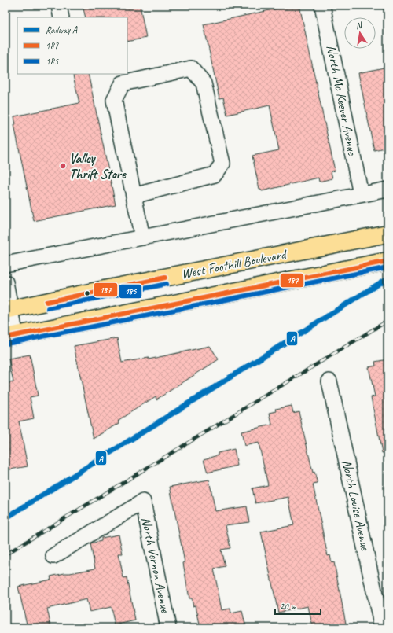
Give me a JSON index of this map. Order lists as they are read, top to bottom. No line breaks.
{"streets":{"main road":["West Foothill Boulevard"],"street":["North Mc Keever Avenue","North Louise Avenue","North Vernon Avenue"]},"places":["Valley Thrift Store"],"lines":["transit line 187","transit line 185","rail line A"],"legend":["Railway A","187","185"],"scale_bar":"20 m","north":"top"}
